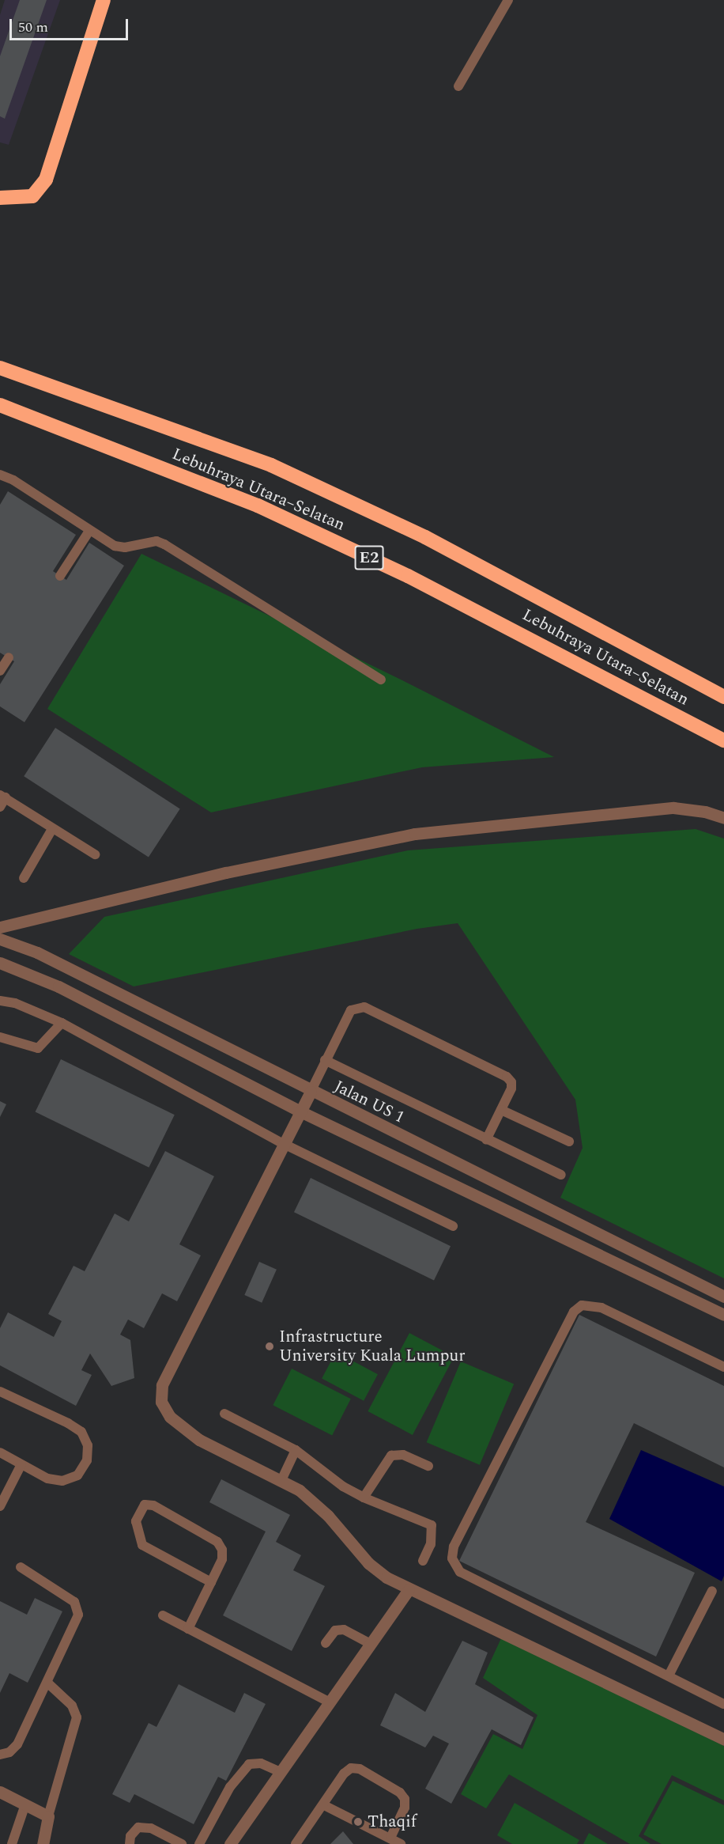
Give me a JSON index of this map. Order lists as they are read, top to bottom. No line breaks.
{"streets":{"highway":["Lebuhraya Utara–Selatan","E2"],"street":["Jalan US 1"]},"places":["Infrastructure University Kuala Lumpur","Thaqif"],"scale_bar":"50 m"}
